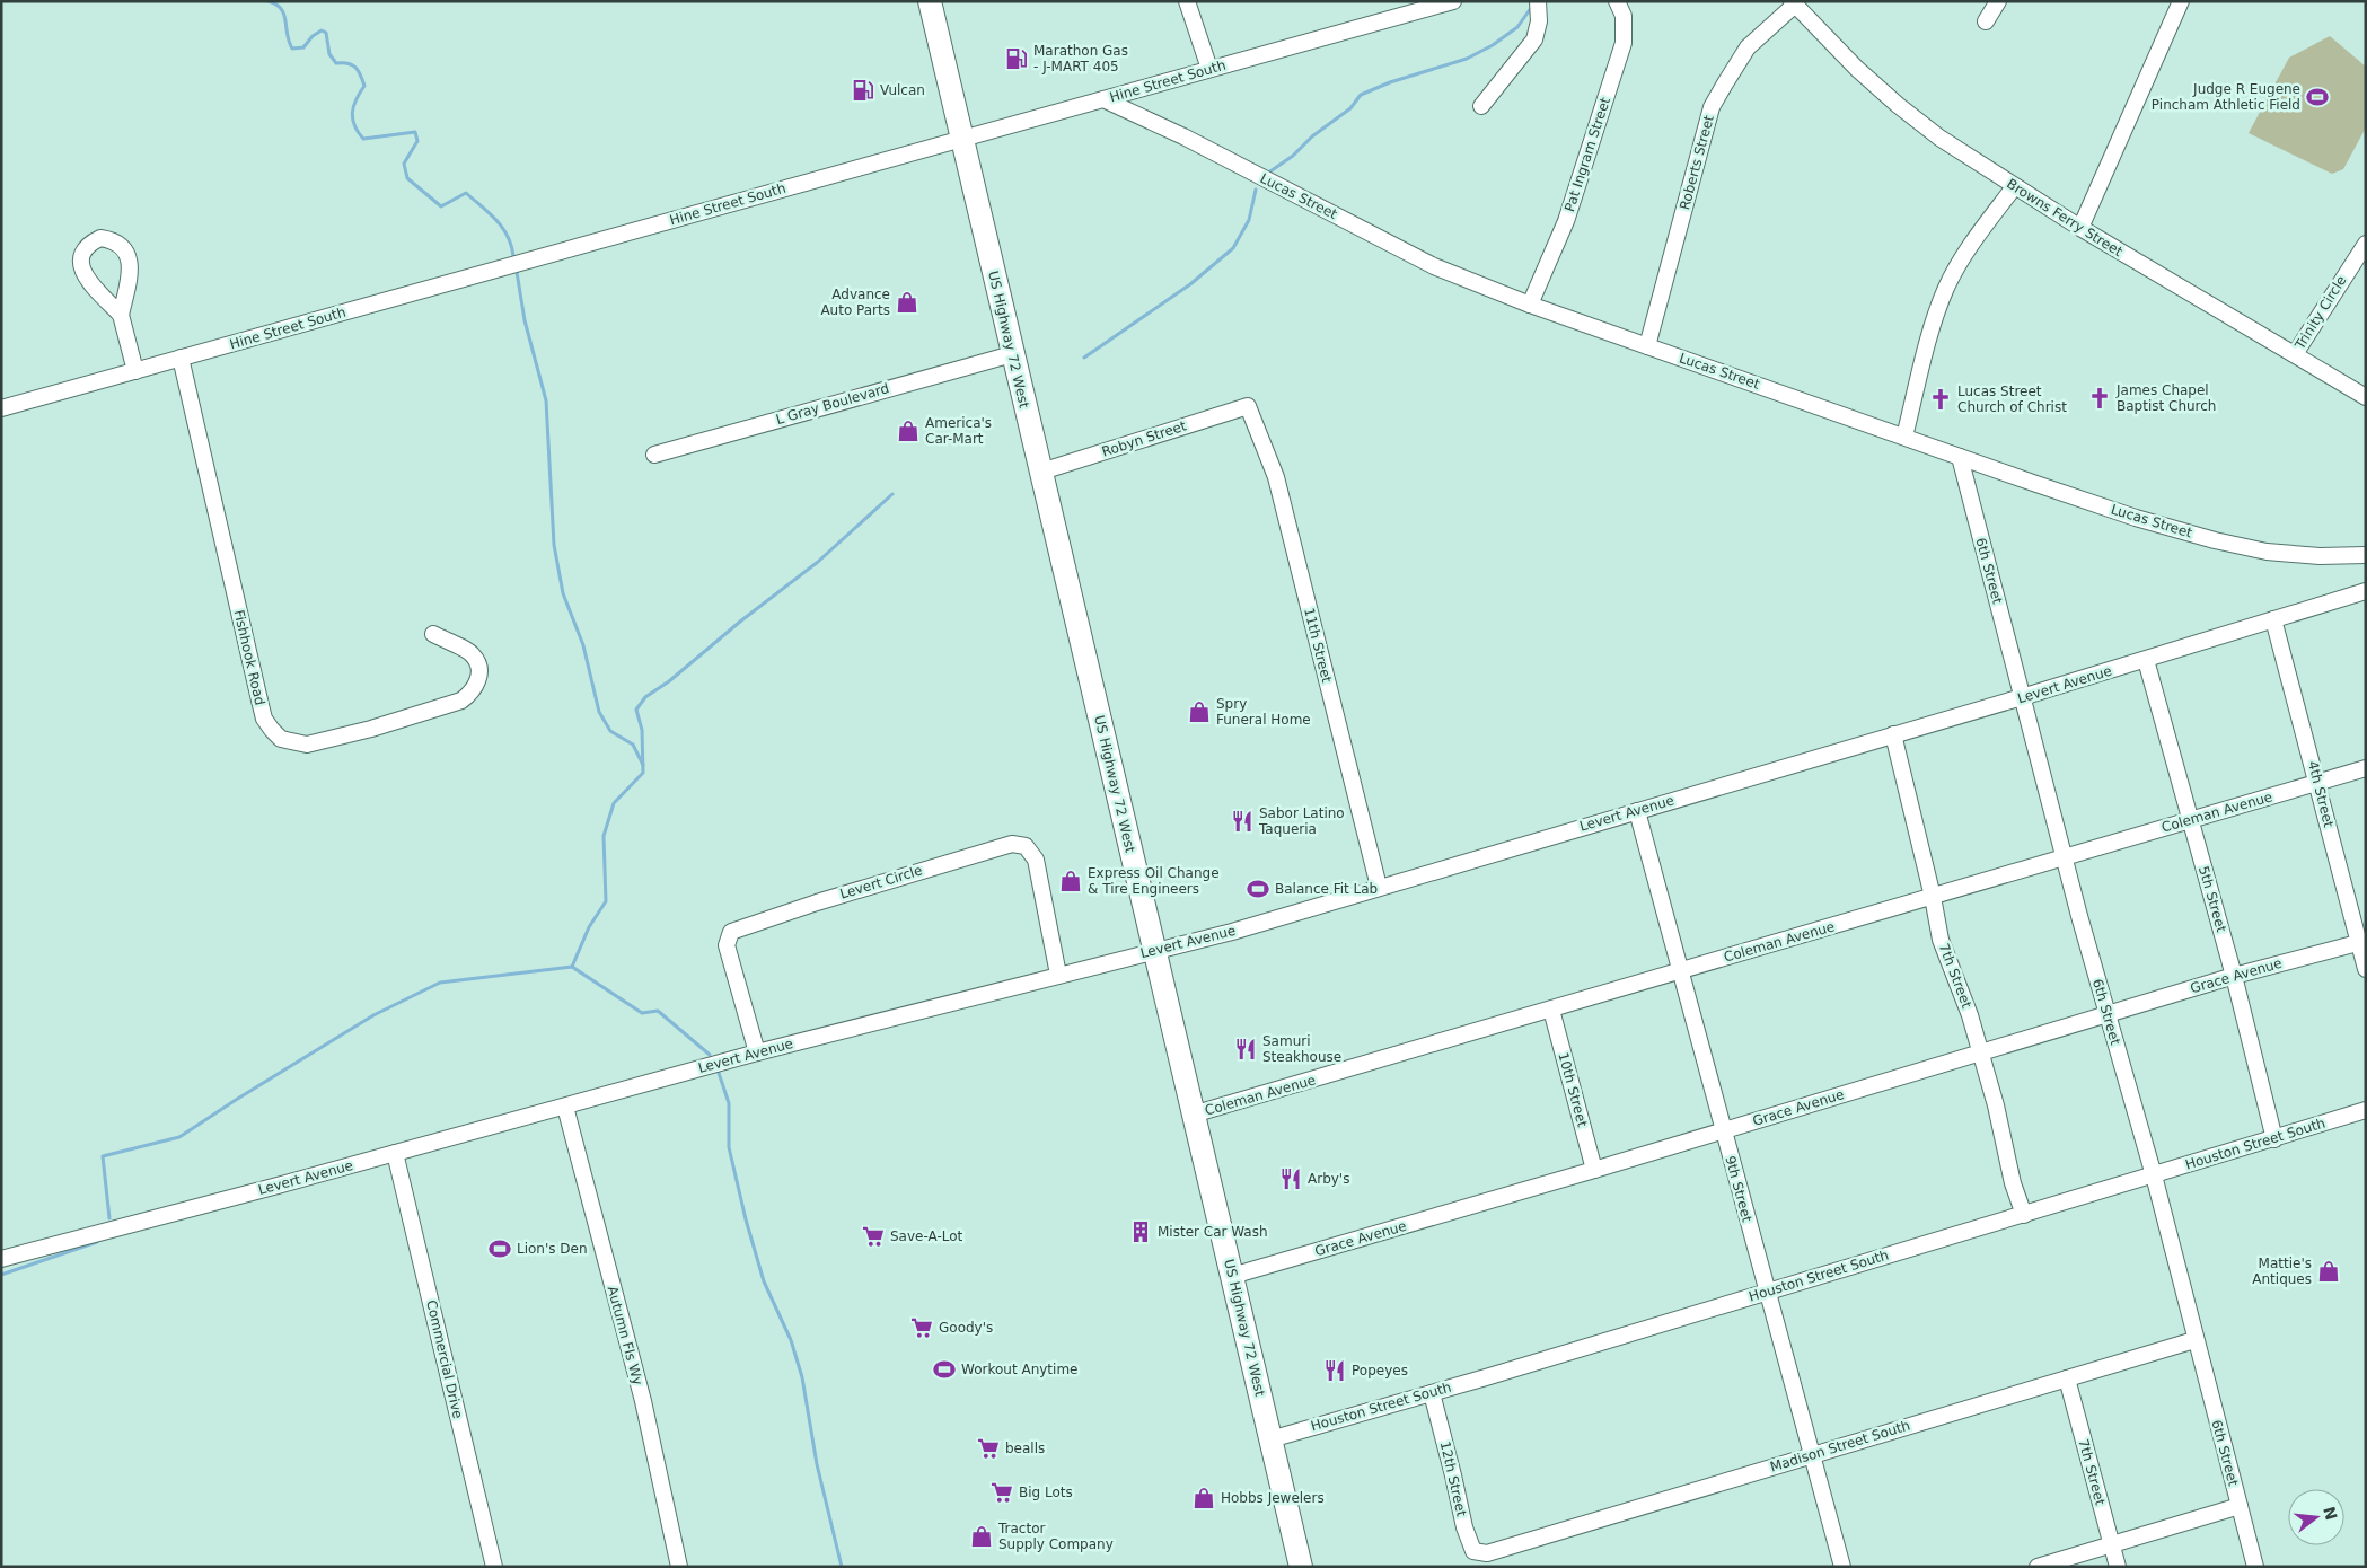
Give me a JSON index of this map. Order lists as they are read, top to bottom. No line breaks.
{"streets":{"highway":["US Highway 72 West"],"street":["Hine Street South","Pat Ingram Street","Roberts Street","Lucas Street","Browns Ferry Street","Trinity Circle","L Gray Boulevard","Robyn Street","6th Street","11th Street","Fishhook Road","Levert Avenue","4th Street","Coleman Avenue","Levert Circle","5th Street","7th Street","Grace Avenue","10th Street","Houston Street South","9th Street","Autumn Fls Wy","Commercial Drive","Madison Street South","12th Street"]},"crossings":[["Hine Street South","Lucas Street"],["Hine Street South","US Highway 72 West"],["Hine Street South","Fishhook Road"],["Pat Ingram Street","Lucas Street"],["Roberts Street","Lucas Street"],["Roberts Street","Browns Ferry Street"],["Lucas Street","6th Street"],["Browns Ferry Street","Trinity Circle"],["US Highway 72 West","L Gray Boulevard"],["US Highway 72 West","Robyn Street"],["US Highway 72 West","Levert Avenue"],["US Highway 72 West","Coleman Avenue"],["US Highway 72 West","Grace Avenue"],["US Highway 72 West","Houston Street South"],["Robyn Street","11th Street"],["6th Street","Levert Avenue"],["6th Street","Coleman Avenue"],["6th Street","Grace Avenue"],["6th Street","Houston Street South"],["6th Street","Madison Street South"],["11th Street","Levert Avenue"],["Levert Avenue","4th Street"],["Levert Avenue","Levert Circle"],["Levert Avenue","5th Street"],["Levert Avenue","7th Street"],["Levert Avenue","9th Street"],["Levert Avenue","Autumn Fls Wy"],["Levert Avenue","Commercial Drive"],["4th Street","Coleman Avenue"],["4th Street","Grace Avenue"],["Coleman Avenue","5th Street"],["Coleman Avenue","7th Street"],["Coleman Avenue","10th Street"],["Coleman Avenue","9th Street"],["5th Street","Grace Avenue"],["5th Street","Houston Street South"],["7th Street","Grace Avenue"],["7th Street","Houston Street South"],["7th Street","Madison Street South"],["Grace Avenue","10th Street"],["Grace Avenue","9th Street"],["Houston Street South","9th Street"],["Houston Street South","12th Street"],["9th Street","Madison Street South"],["Madison Street South","12th Street"]],"places":{"fuel station":["Marathon Gas - J-MART 405","Vulcan"],"sports":["Judge R Eugene Pincham Athletic Field","Balance Fit Lab","Lion's Den","Workout Anytime"],"shop":["Advance Auto Parts","America's Car-Mart","Spry Funeral Home","Express Oil Change & Tire Engineers","Mattie's Antiques","Hobbs Jewelers","Tractor Supply Company"],"church":["James Chapel Baptist Church","Lucas Street Church of Christ"],"restaurant":["Sabor Latino Taqueria","Samuri Steakhouse","Arby's","Popeyes"],"building":["Mister Car Wash"],"supermarket":["Save-A-Lot","Goody's","bealls","Big Lots"]},"north":"right"}
